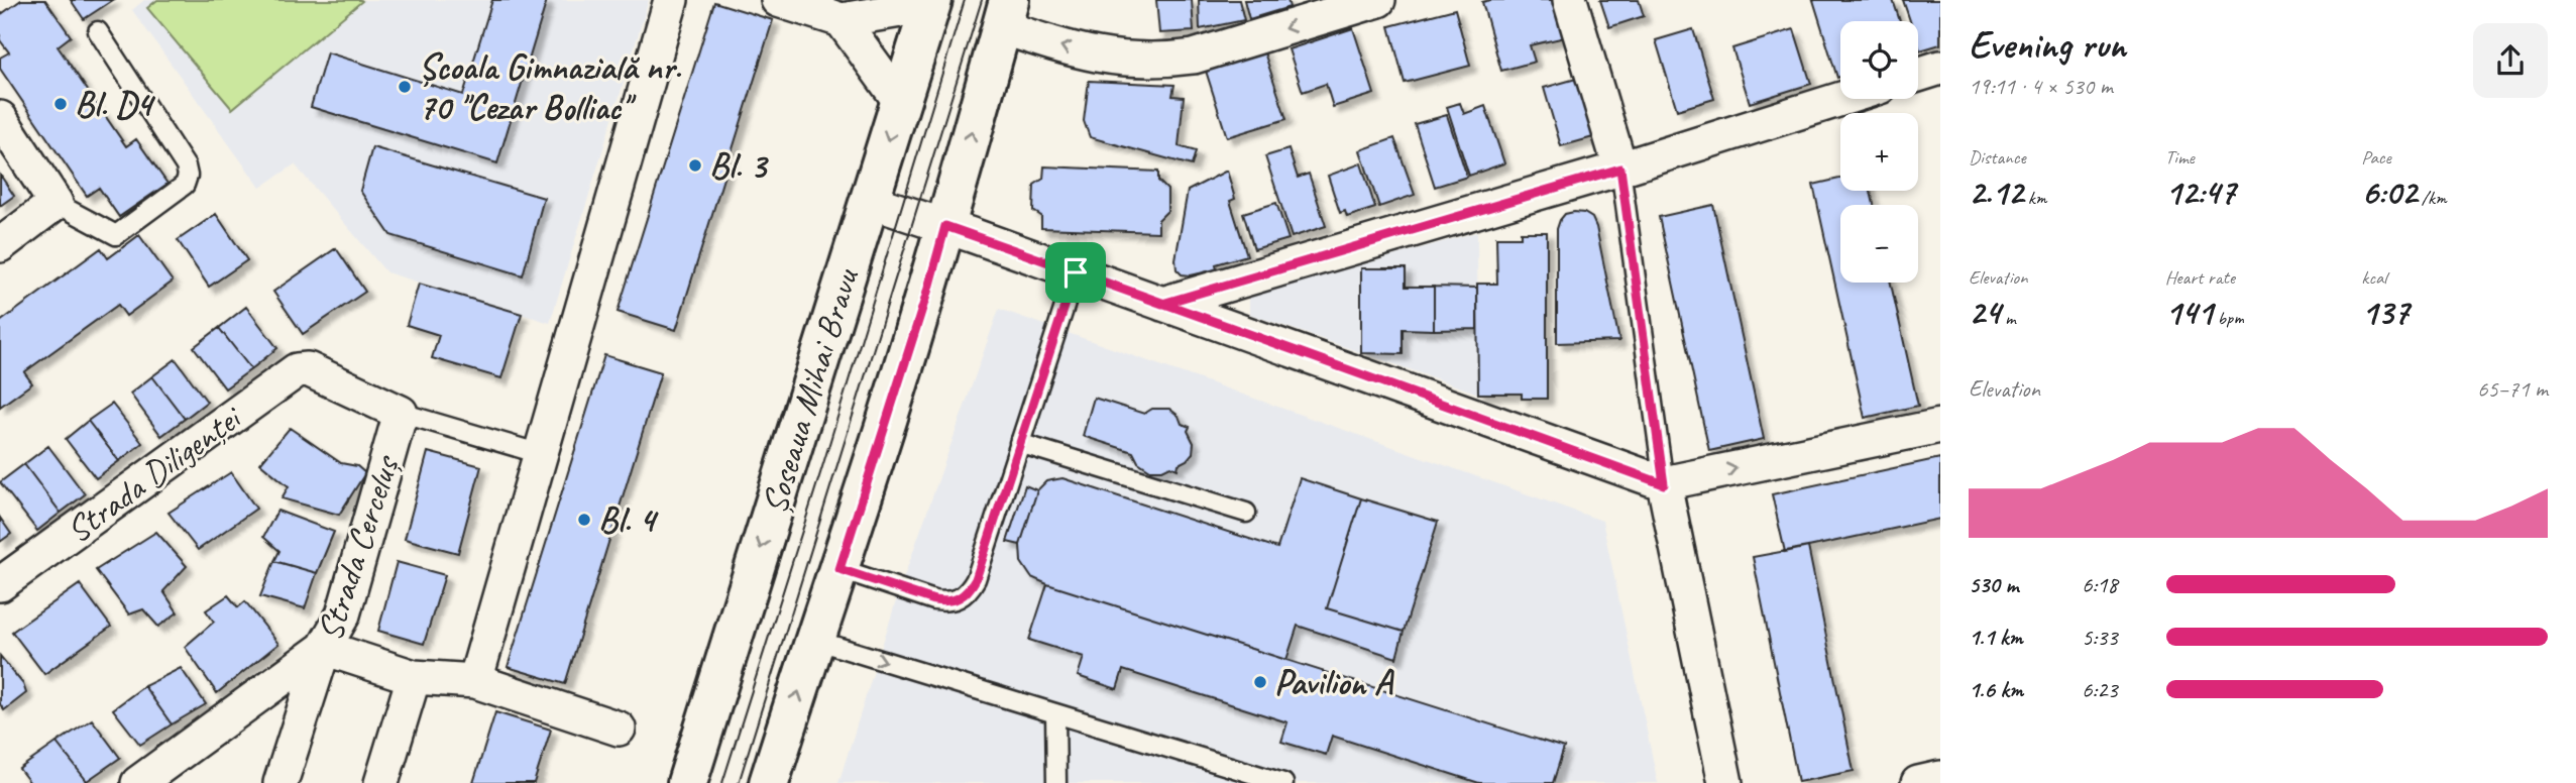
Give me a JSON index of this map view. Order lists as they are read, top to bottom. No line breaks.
{"streets":{"main road":["Șoseaua Mihai Bravu"],"street":["Strada Diligenței","Strada Cerceluș"]},"crossings":[["Strada Diligenței","Strada Cerceluș"]],"places":["Școala Gimnazială nr. 70 \"Cezar Bolliac\"","Bl. D4","Bl. 3","Bl. 4","Pavilion A"],"page":{"heading":["Evening run","19:11 · 4 × 530 m"],"map_buttons":["+","−"],"stats":[["Distance","2.12 km"],["Time","12:47"],["Pace","6:02 /km"],["Elevation","24 m"],["Heart rate","141 bpm"],["kcal","137"]],"chart":["Elevation","65–71 m"],"list":[{"name":"530 m","note":"6:18"},{"name":"1.1 km","note":"5:33"},{"name":"1.6 km","note":"6:23"}]}}
